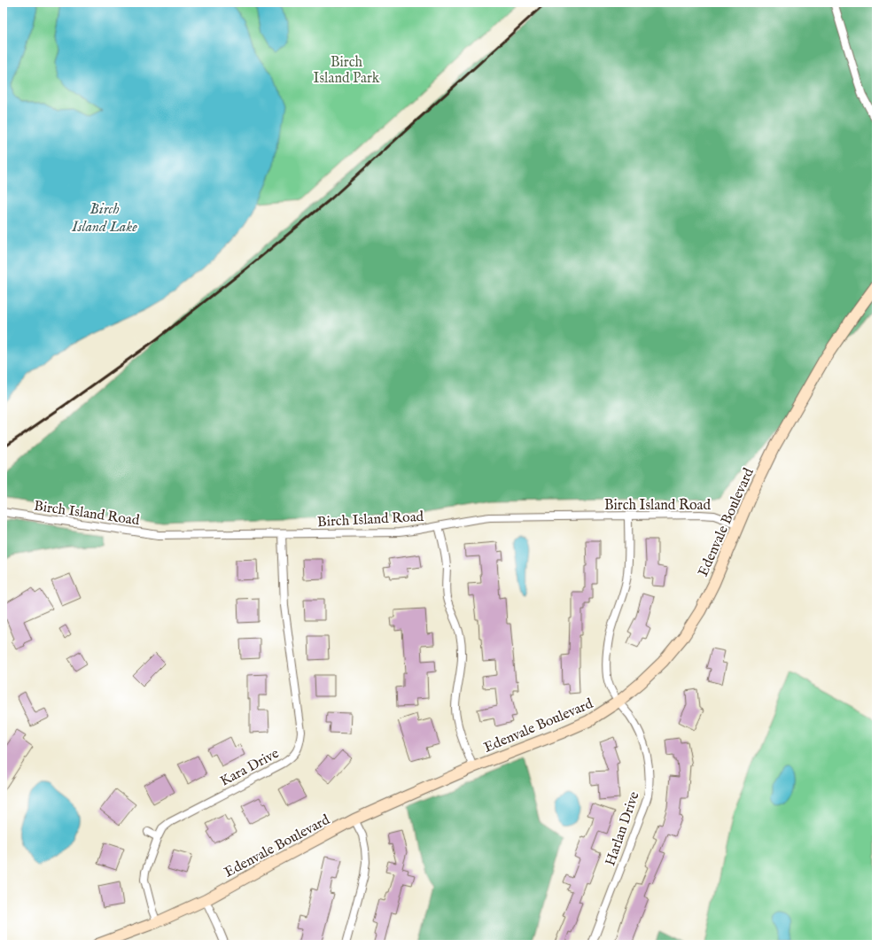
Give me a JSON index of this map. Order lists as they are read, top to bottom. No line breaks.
{"streets":{"street":["Birch Island Road","Edenvale Boulevard","Kara Drive","Harlan Drive"]},"crossings":[["Birch Island Road","Edenvale Boulevard"],["Birch Island Road","Kara Drive"],["Birch Island Road","Harlan Drive"],["Edenvale Boulevard","Kara Drive"],["Edenvale Boulevard","Harlan Drive"]],"water":["Birch Island Lake"],"parks":["Birch Island Park"]}
